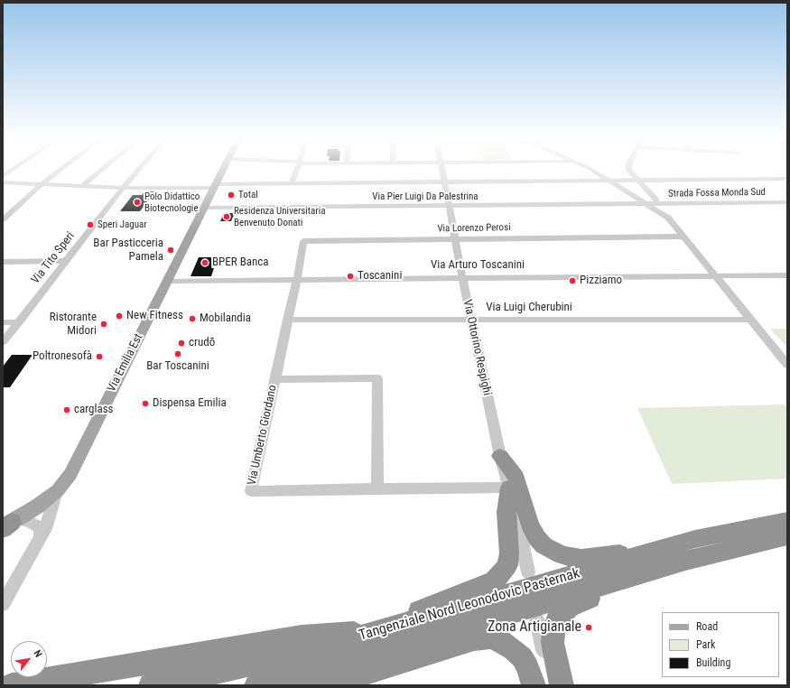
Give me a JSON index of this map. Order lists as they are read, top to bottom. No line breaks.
{"streets":{"highway":["Tangenziale Nord Leonodovic Pasternak"],"main road":["Via Emilia Est"],"street":["Strada Fossa Monda Sud","Via Pier Luigi Da Palestrina","Via Lorenzo Perosi","Via Tito Speri","Via Arturo Toscanini","Via Luigi Cherubini","Via Ottorino Respighi","Via Umberto Giordano"]},"crossings":[["Strada Fossa Monda Sud","Via Pier Luigi Da Palestrina"],["Via Pier Luigi Da Palestrina","Via Ottorino Respighi"],["Via Pier Luigi Da Palestrina","Via Emilia Est"],["Via Lorenzo Perosi","Via Arturo Toscanini"],["Via Lorenzo Perosi","Via Ottorino Respighi"],["Via Lorenzo Perosi","Via Umberto Giordano"],["Via Arturo Toscanini","Via Ottorino Respighi"],["Via Arturo Toscanini","Via Emilia Est"],["Via Arturo Toscanini","Via Umberto Giordano"],["Via Luigi Cherubini","Via Ottorino Respighi"],["Via Luigi Cherubini","Via Umberto Giordano"]],"places":["Total","Polo Didattico Biotecnologie","Residenza Universitaria Benvenuto Donati","Speri Jaguar","Bar Pasticceria Pamela","BPER Banca","Toscanini","Pizziamo","New Fitness","Mobilandia","Ristorante Midori","crudō","Bar Toscanini","Poltronesofà","Dispensa Emilia","carglass","Zona Artigianale"],"legend":["Road","Park","Building"],"north":"top right"}
